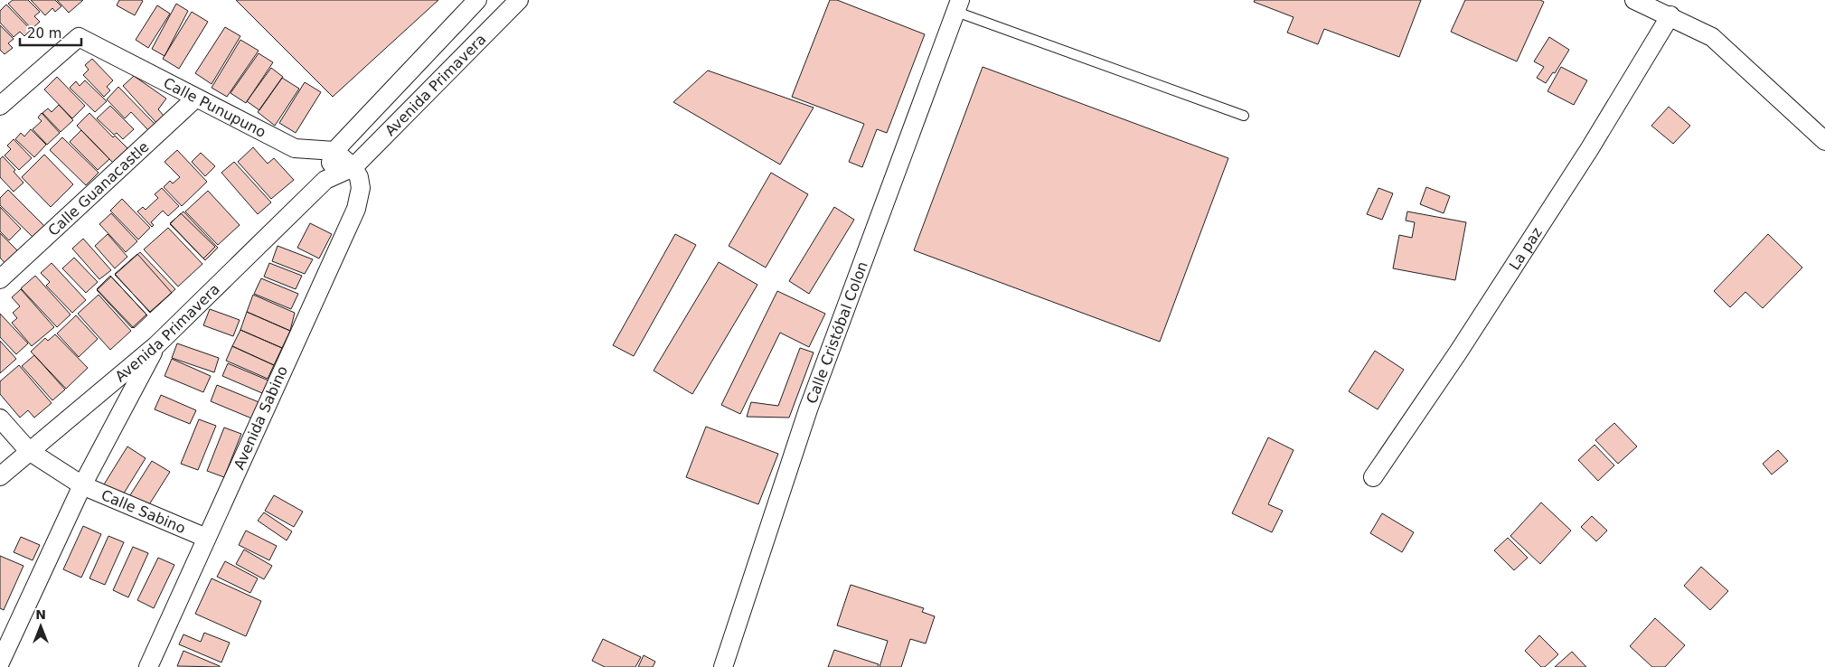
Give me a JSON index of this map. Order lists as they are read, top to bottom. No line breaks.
{"streets":{"street":["Avenida Primavera","Calle Punupuno","Calle Guanacastle","La paz","Calle Cristóbal Colon","Avenida Sabino","Calle Sabino"]},"crossings":[["Avenida Primavera","Calle Punupuno"],["Avenida Primavera","Avenida Sabino"],["Avenida Primavera","Calle Sabino"],["Calle Punupuno","Calle Guanacastle"],["Avenida Sabino","Calle Sabino"]],"scale_bar":"20 m","north":"top"}
